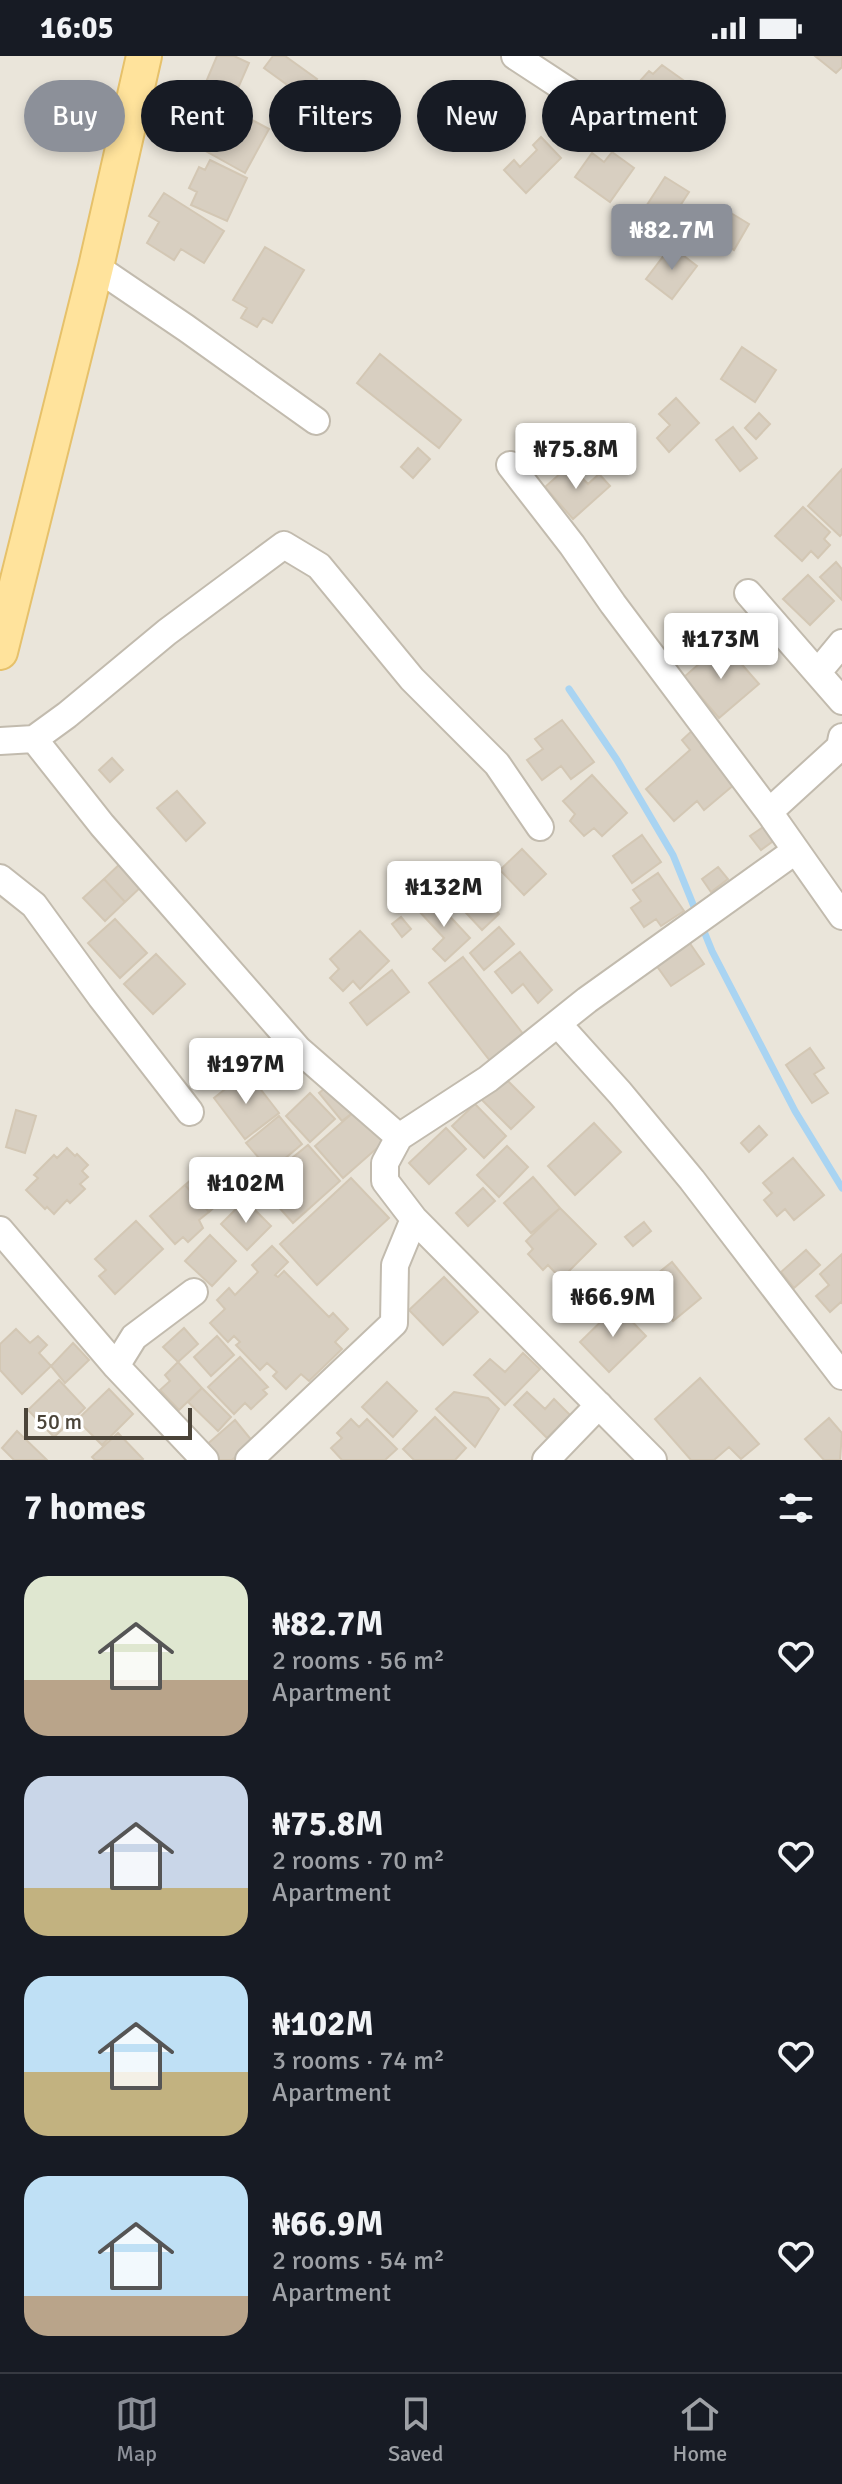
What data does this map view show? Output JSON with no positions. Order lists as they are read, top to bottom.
{
  "scale_bar": "50 m",
  "page": {
    "status": "16:05",
    "chip": [
      "Buy",
      "Rent",
      "Filters",
      "New",
      "Apartment"
    ],
    "price": [
      "₦82.7M",
      "₦75.8M",
      "₦173M",
      "₦132M",
      "₦197M",
      "₦102M",
      "₦66.9M"
    ],
    "scale": "50 m",
    "heading": "7 homes",
    "list": [
      {
        "name": "₦82.7M",
        "note": "2 rooms · 56 m² · Apartment"
      },
      {
        "name": "₦75.8M",
        "note": "2 rooms · 70 m² · Apartment"
      },
      {
        "name": "₦102M",
        "note": "3 rooms · 74 m² · Apartment"
      },
      {
        "name": "₦66.9M",
        "note": "2 rooms · 54 m² · Apartment"
      }
    ],
    "tabs": ["Map", "Saved", "Home"]
  }
}
